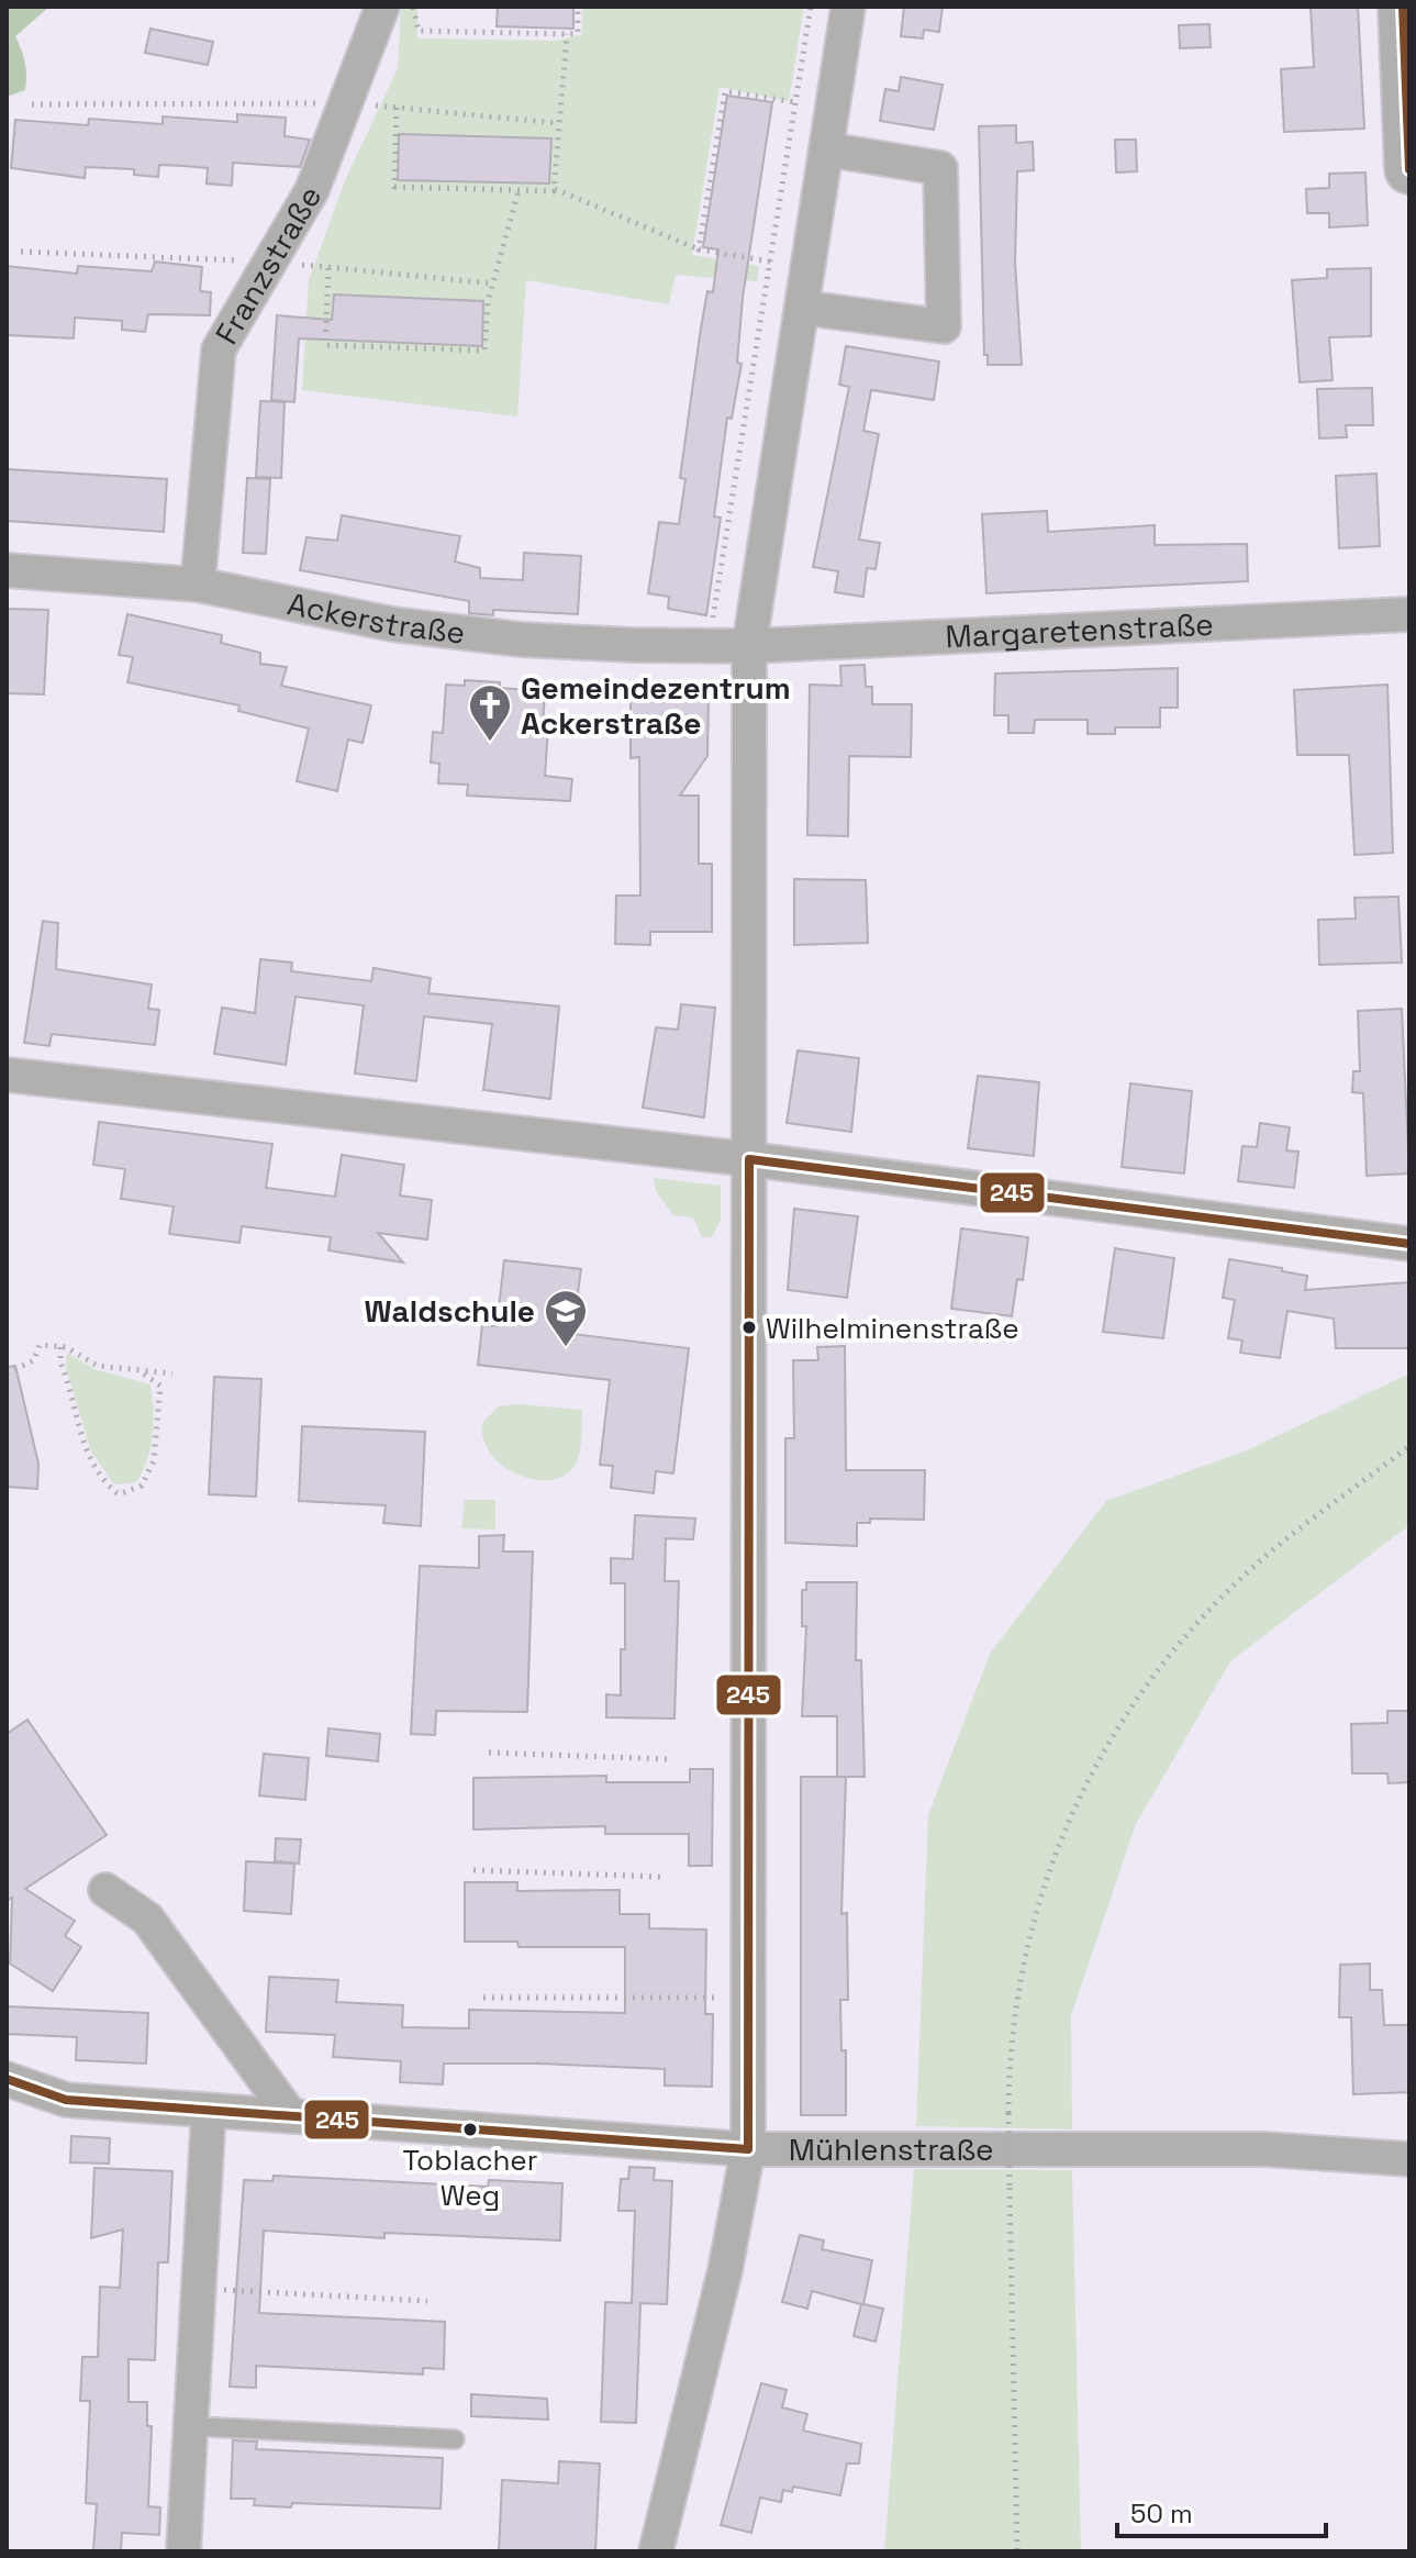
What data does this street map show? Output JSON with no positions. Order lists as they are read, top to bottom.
{
  "streets": {
    "street": [
      "Franzstraße",
      "Ackerstraße",
      "Margaretenstraße",
      "Mühlenstraße"
    ]
  },
  "crossings": [
    ["Franzstraße", "Ackerstraße"],
    ["Ackerstraße", "Margaretenstraße"]
  ],
  "places": {
    "church": ["Gemeindezentrum Ackerstraße"],
    "other": ["Wilhelminenstraße", "Toblacher Weg"],
    "school or university": ["Waldschule"]
  },
  "lines": ["transit line 245"],
  "scale_bar": "50 m"
}
